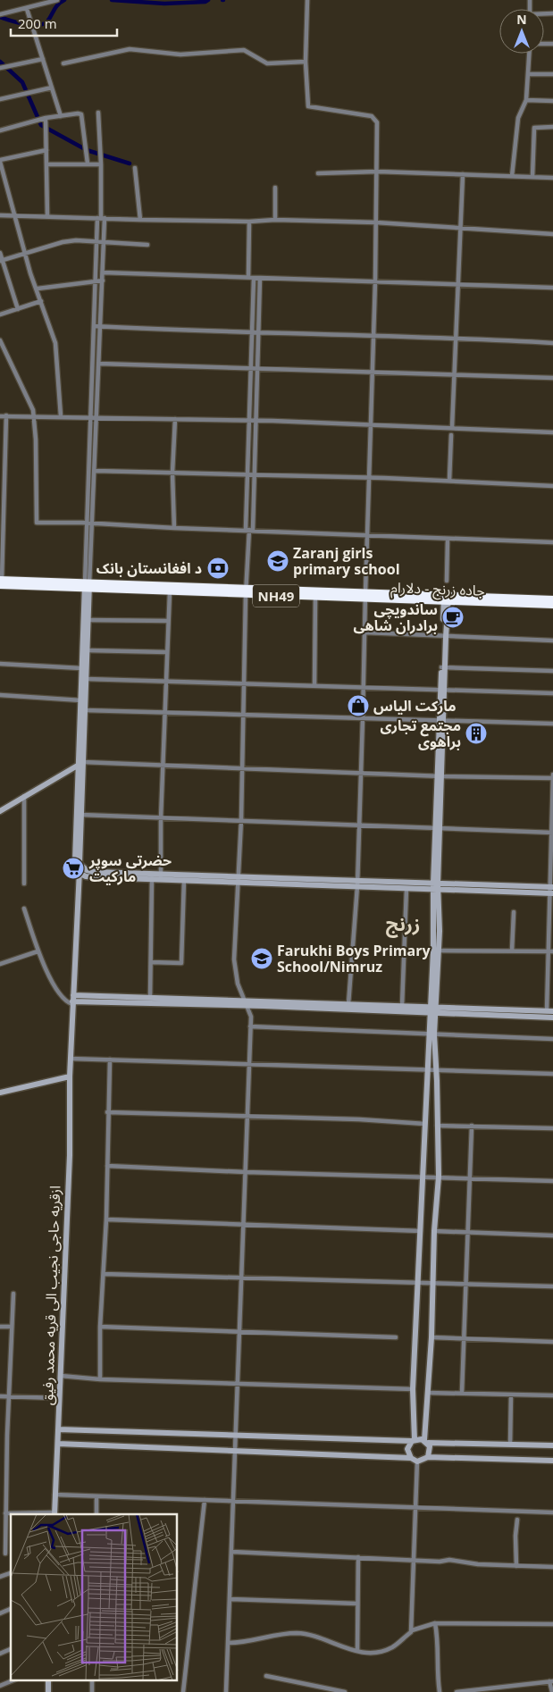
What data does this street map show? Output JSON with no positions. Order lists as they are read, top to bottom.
{
  "streets": {
    "highway": ["جاده زرنج - دلارام", "NH49"],
    "main road": ["ازقریه حاجی نجیب الی قریه محمد رفیق"]
  },
  "districts": ["زرنج"],
  "places": {
    "school or university": ["Zaranj girls primary school", "Farukhi Boys Primary School/Nimruz"],
    "bank": ["د افغانستان بانک"],
    "cafe": ["ساندویچی برادران شاهی"],
    "shop": ["مارکت الیاس"],
    "building": ["مجتمع تجاری براهوی"],
    "supermarket": ["حضرتی سوپر مارکیت"]
  },
  "scale_bar": "200 m",
  "north": "top"
}
